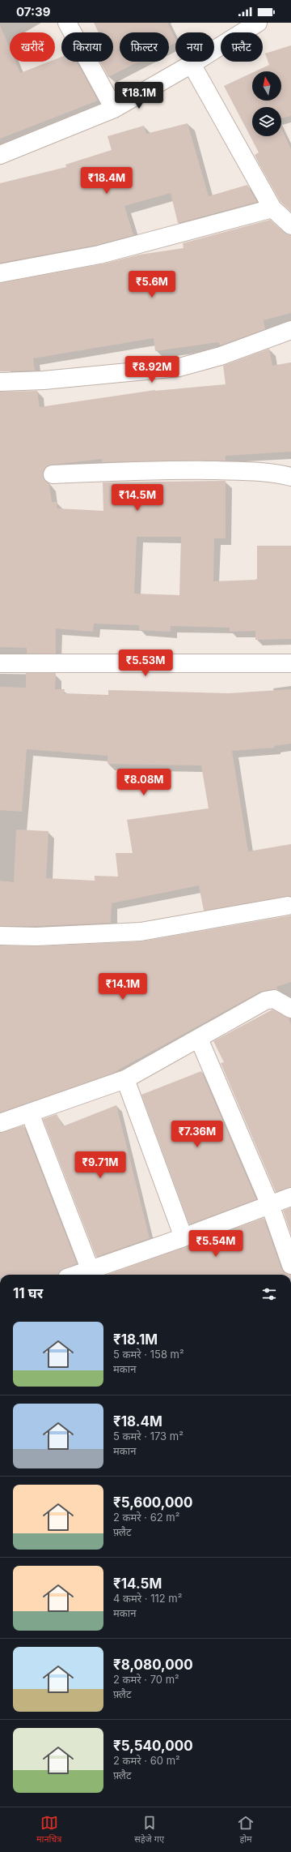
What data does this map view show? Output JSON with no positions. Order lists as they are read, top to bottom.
{
  "north": "top",
  "page": {
    "status": "07:39",
    "chip": [
      "खरीदें",
      "किराया",
      "फ़िल्टर",
      "नया",
      "फ़्लैट"
    ],
    "price": [
      "₹18.1M",
      "₹18.4M",
      "₹5.6M",
      "₹8.92M",
      "₹14.5M",
      "₹5.53M",
      "₹8.08M",
      "₹14.1M",
      "₹7.36M",
      "₹9.71M",
      "₹5.54M"
    ],
    "heading": "11 घर",
    "list": [
      {
        "name": "₹18.1M",
        "note": "5 कमरे · 158 m² · मकान"
      },
      {
        "name": "₹18.4M",
        "note": "5 कमरे · 173 m² · मकान"
      },
      {
        "name": "₹5,600,000",
        "note": "2 कमरे · 62 m² · फ़्लैट"
      },
      {
        "name": "₹14.5M",
        "note": "4 कमरे · 112 m² · मकान"
      },
      {
        "name": "₹8,080,000",
        "note": "2 कमरे · 70 m² · फ़्लैट"
      },
      {
        "name": "₹5,540,000",
        "note": "2 कमरे · 60 m² · फ़्लैट"
      }
    ],
    "tabs": ["मानचित्र", "सहेजे गए", "होम"]
  }
}
